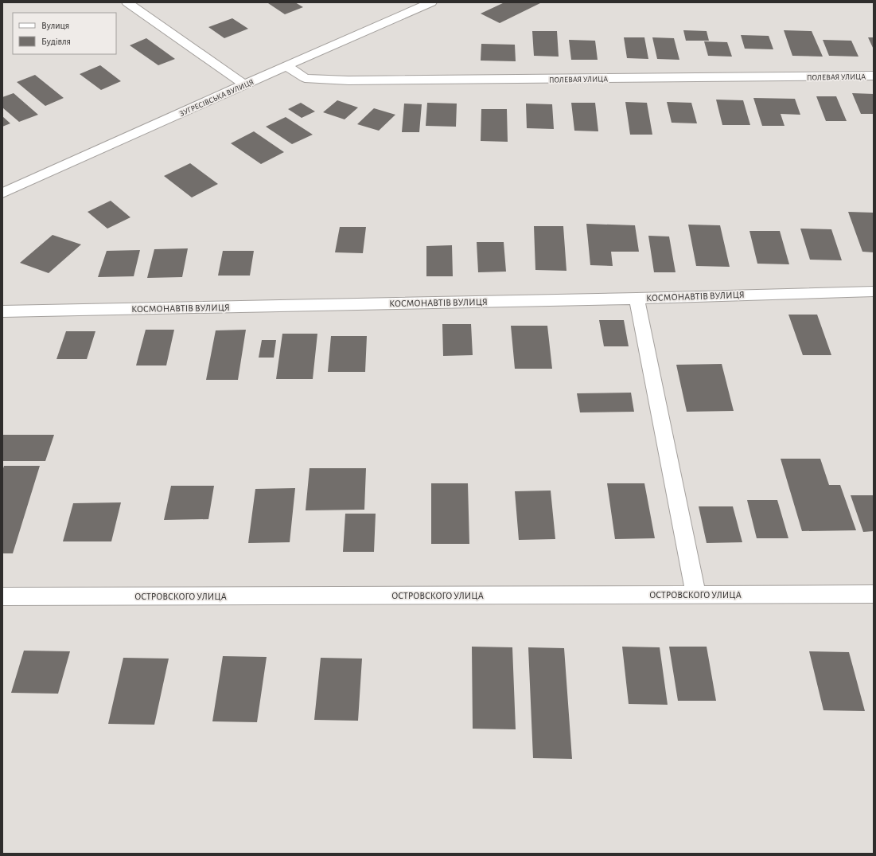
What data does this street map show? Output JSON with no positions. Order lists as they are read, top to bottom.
{
  "streets": {
    "street": [
      "ПОЛЕВАЯ УЛИЦА",
      "ЗУГРЕСІВСЬКА ВУЛИЦЯ",
      "КОСМОНАВТІВ ВУЛИЦЯ",
      "ОСТРОВСКОГО УЛИЦА"
    ]
  },
  "crossings": [
    ["ПОЛЕВАЯ УЛИЦА", "ЗУГРЕСІВСЬКА ВУЛИЦЯ"]
  ],
  "legend": ["Вулиця", "Будівля"]
}
